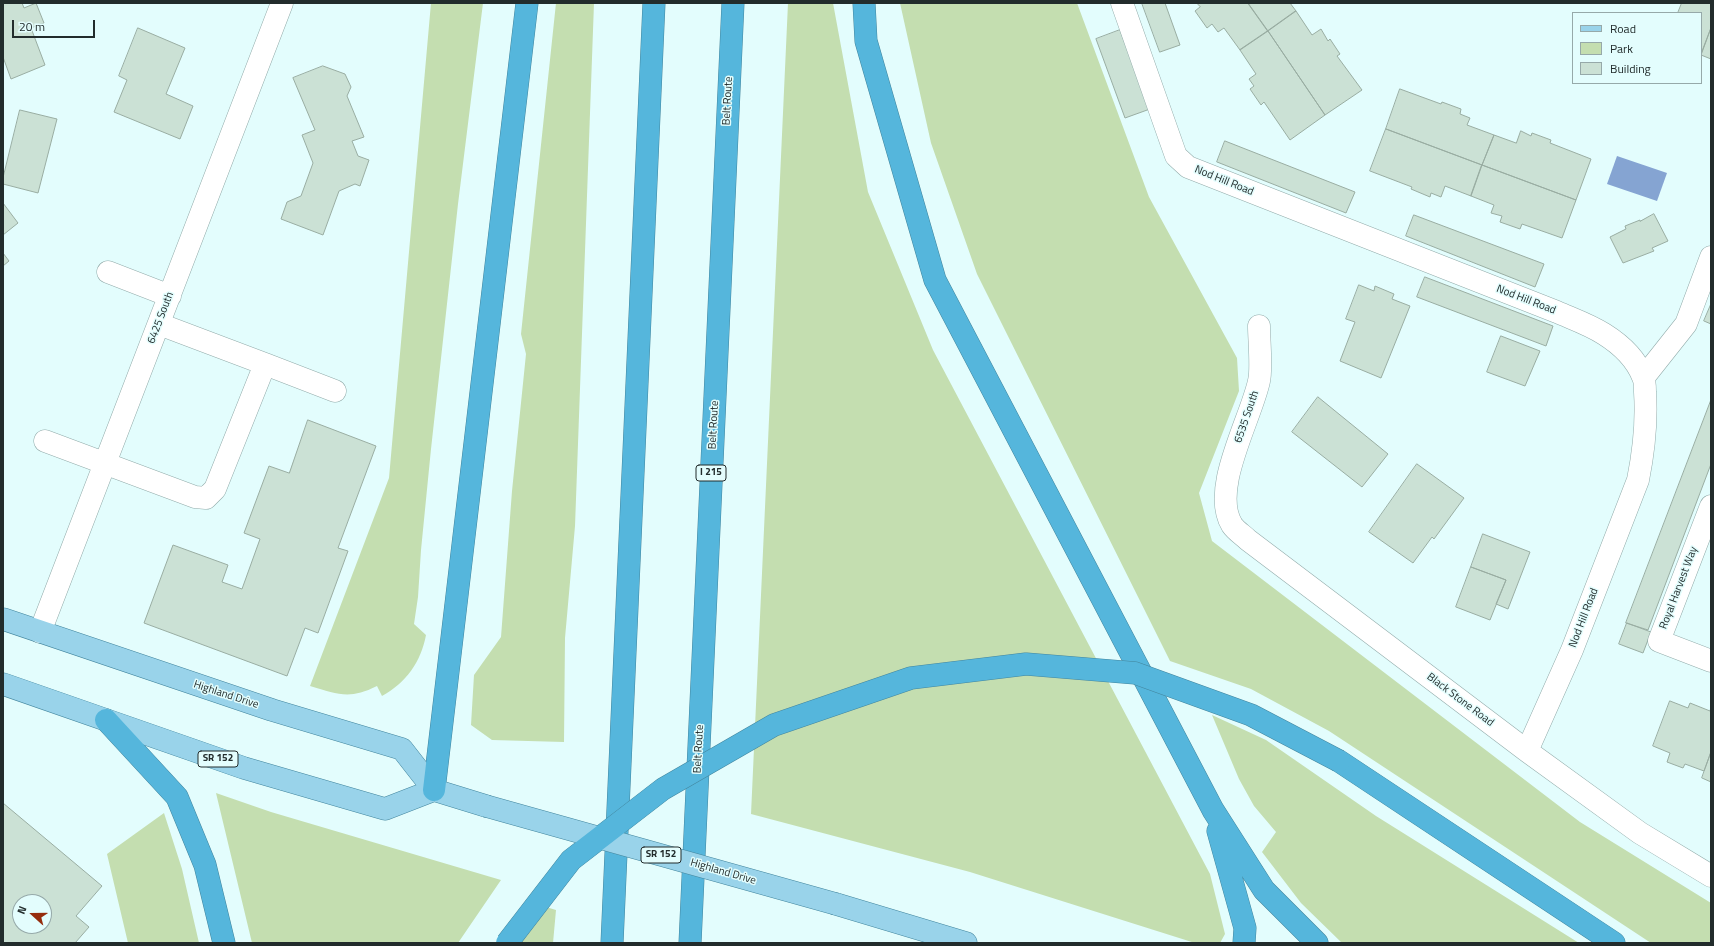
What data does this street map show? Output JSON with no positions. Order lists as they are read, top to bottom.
{
  "streets": {
    "highway": ["Belt Route", "I 215"],
    "main road": ["Highland Drive", "SR 152"],
    "street": [
      "Nod Hill Road",
      "6425 South",
      "6535 South",
      "Royal Harvest Way",
      "Black Stone Road"
    ]
  },
  "crossings": [
    ["Nod Hill Road", "Black Stone Road"],
    ["6425 South", "Highland Drive"],
    ["6535 South", "Black Stone Road"],
    ["Highland Drive", "SR 152"]
  ],
  "legend": ["Road", "Park", "Building"],
  "scale_bar": "20 m",
  "north": "left"
}
